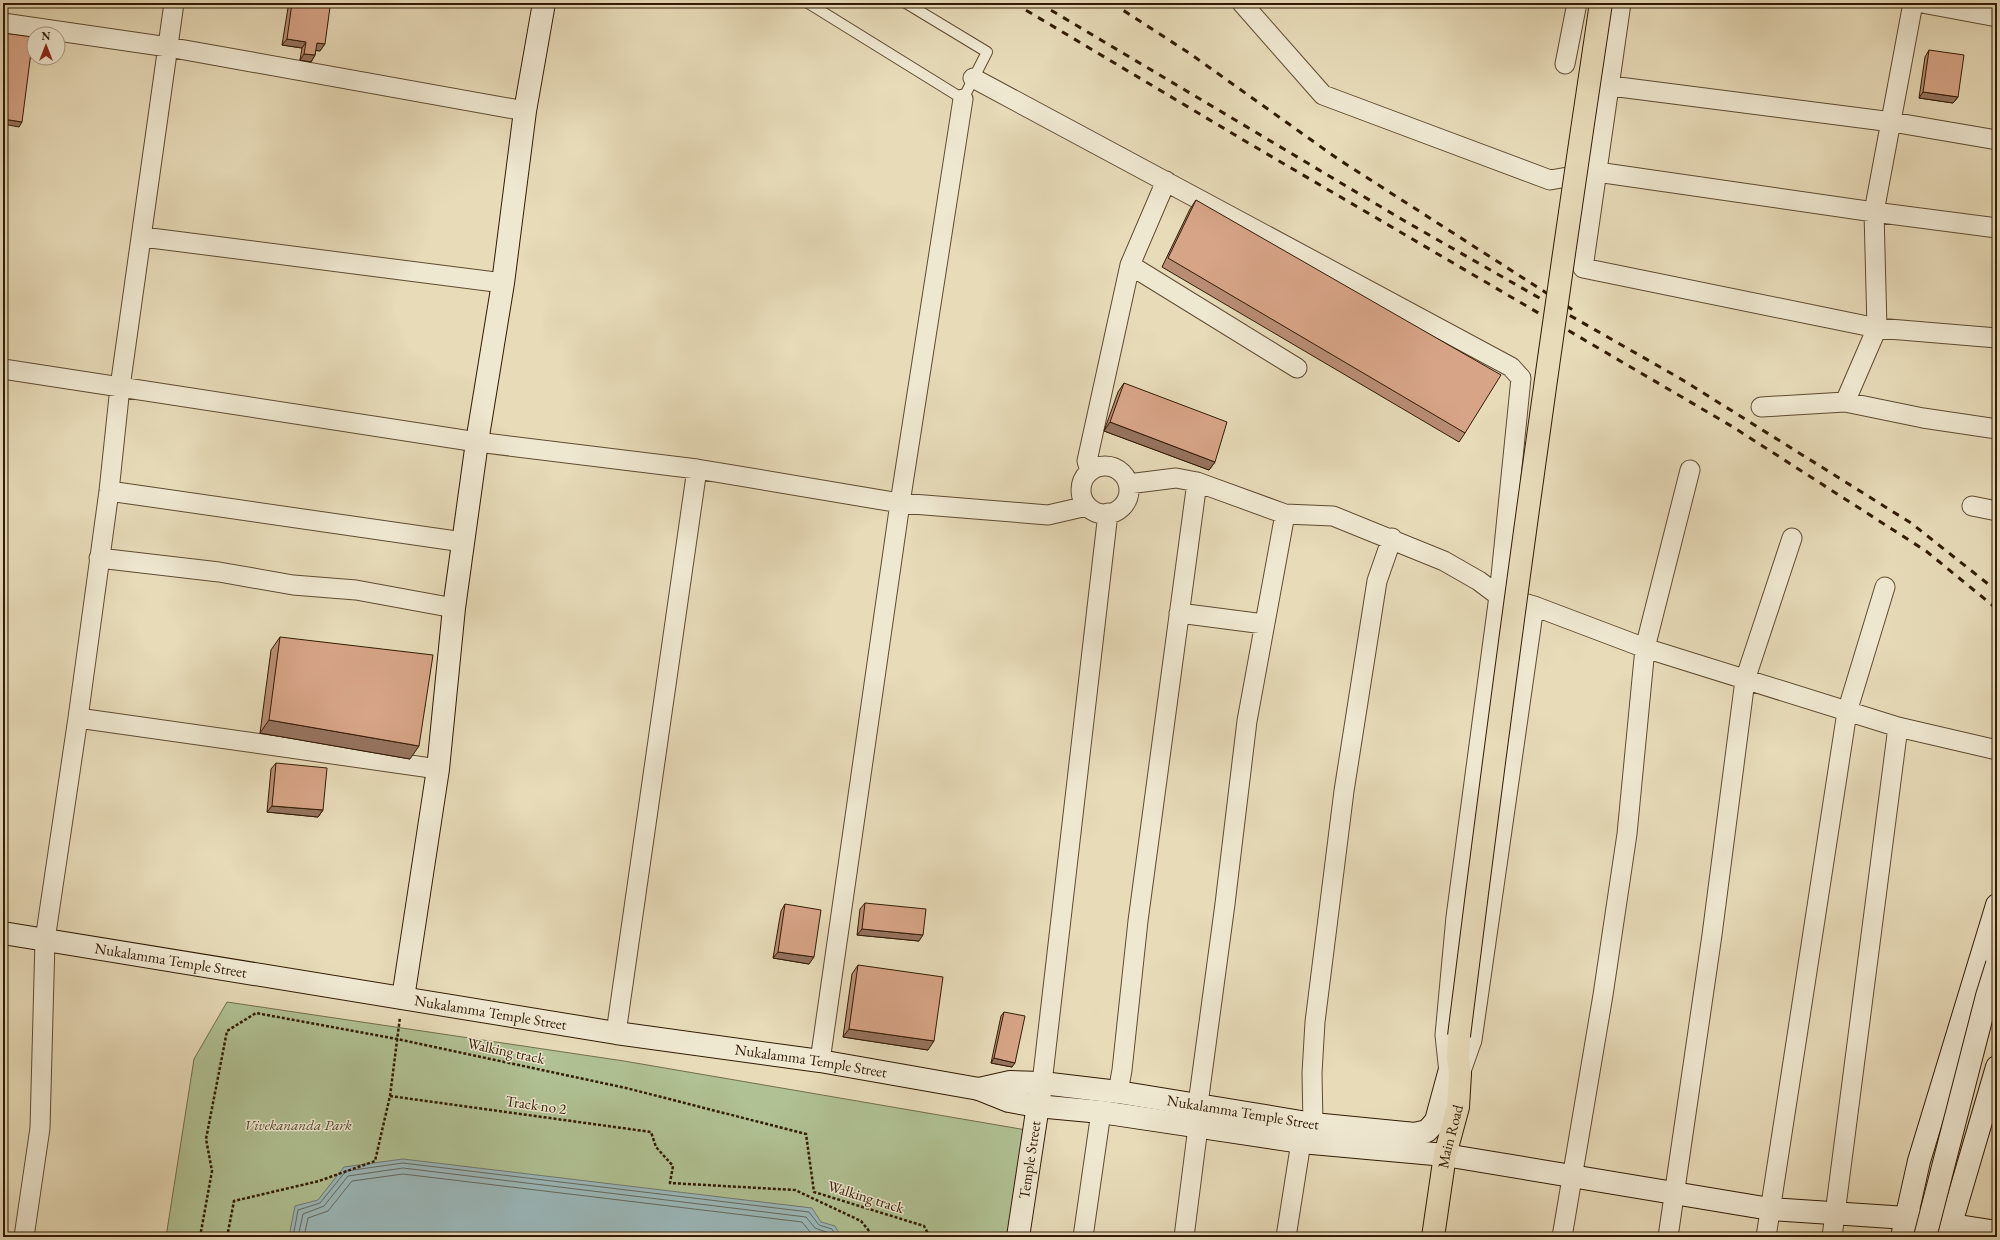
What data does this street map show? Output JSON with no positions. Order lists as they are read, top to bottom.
{
  "streets": {
    "highway": ["Main Road"],
    "street": ["Nukalamma Temple Street", "Temple Street"],
    "path": ["Walking track", "Track no 2"]
  },
  "crossings": [
    ["Nukalamma Temple Street", "Main Road"],
    ["Nukalamma Temple Street", "Temple Street"]
  ],
  "parks": ["Vivekananda Park"],
  "north": "top"
}
